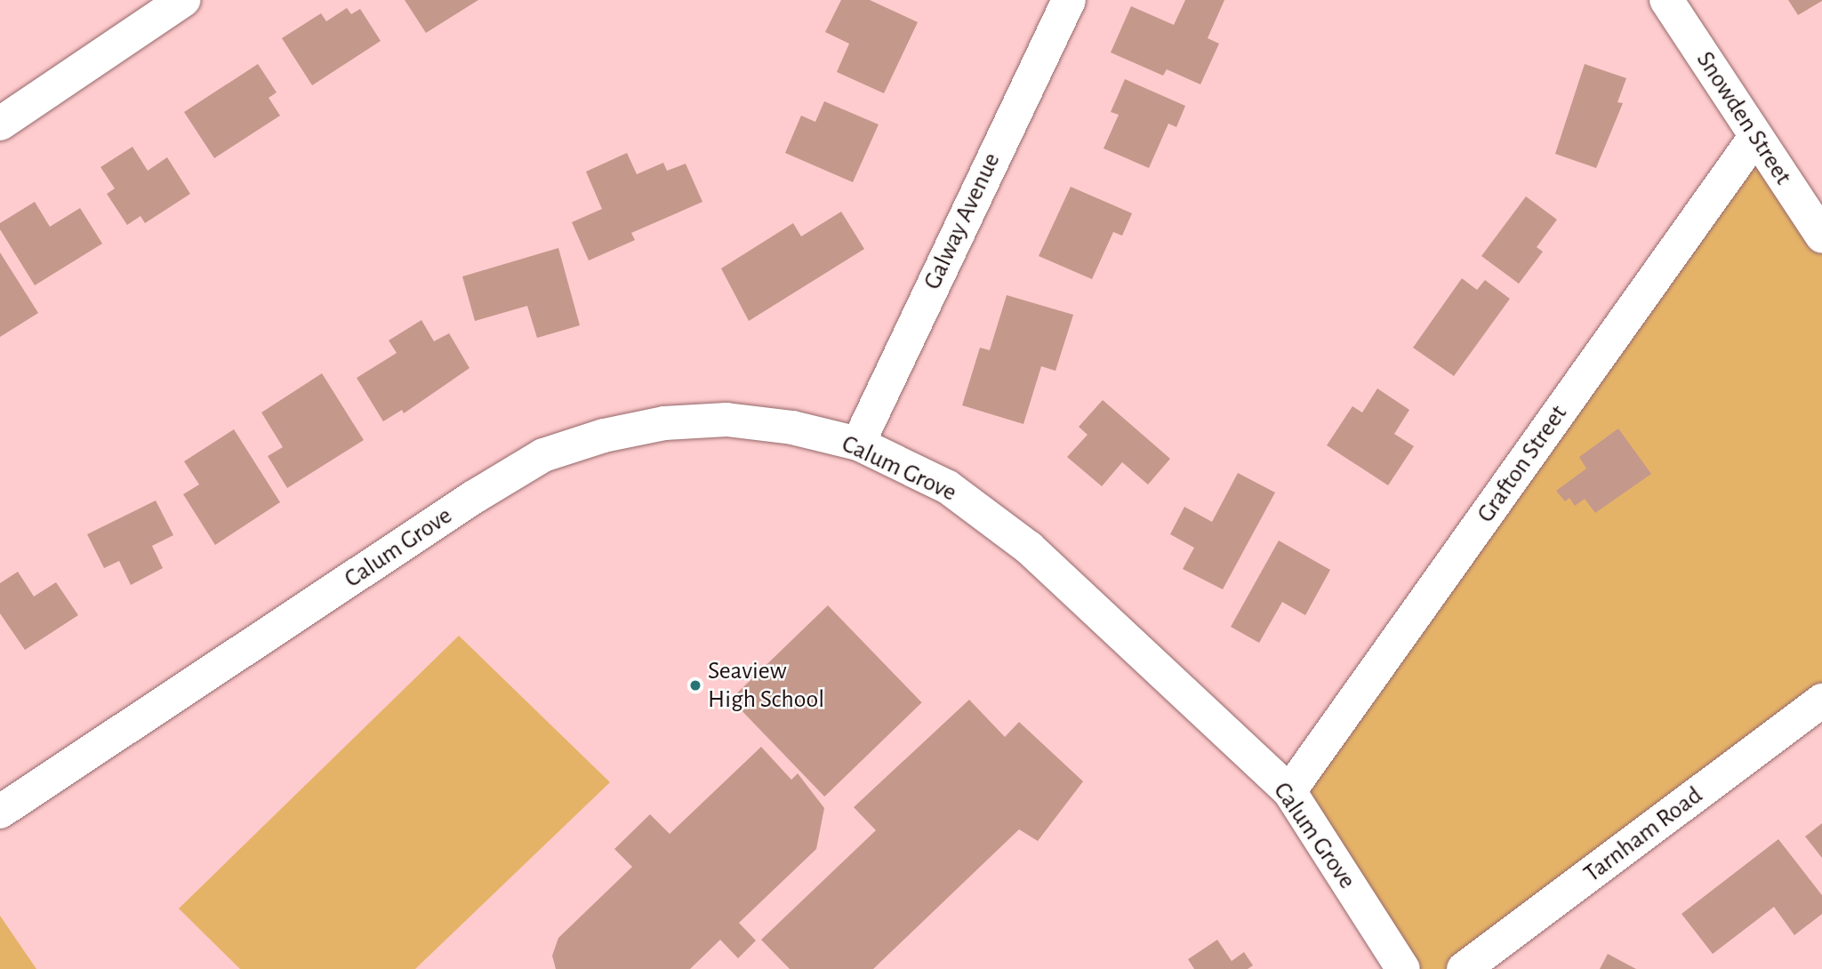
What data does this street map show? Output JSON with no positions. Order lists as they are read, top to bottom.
{
  "streets": {
    "street": [
      "Snowden Street",
      "Galway Avenue",
      "Grafton Street",
      "Calum Grove",
      "Tarnham Road"
    ]
  },
  "crossings": [
    ["Snowden Street", "Grafton Street"],
    ["Galway Avenue", "Calum Grove"],
    ["Grafton Street", "Calum Grove"]
  ],
  "places": ["Seaview High School"]
}
